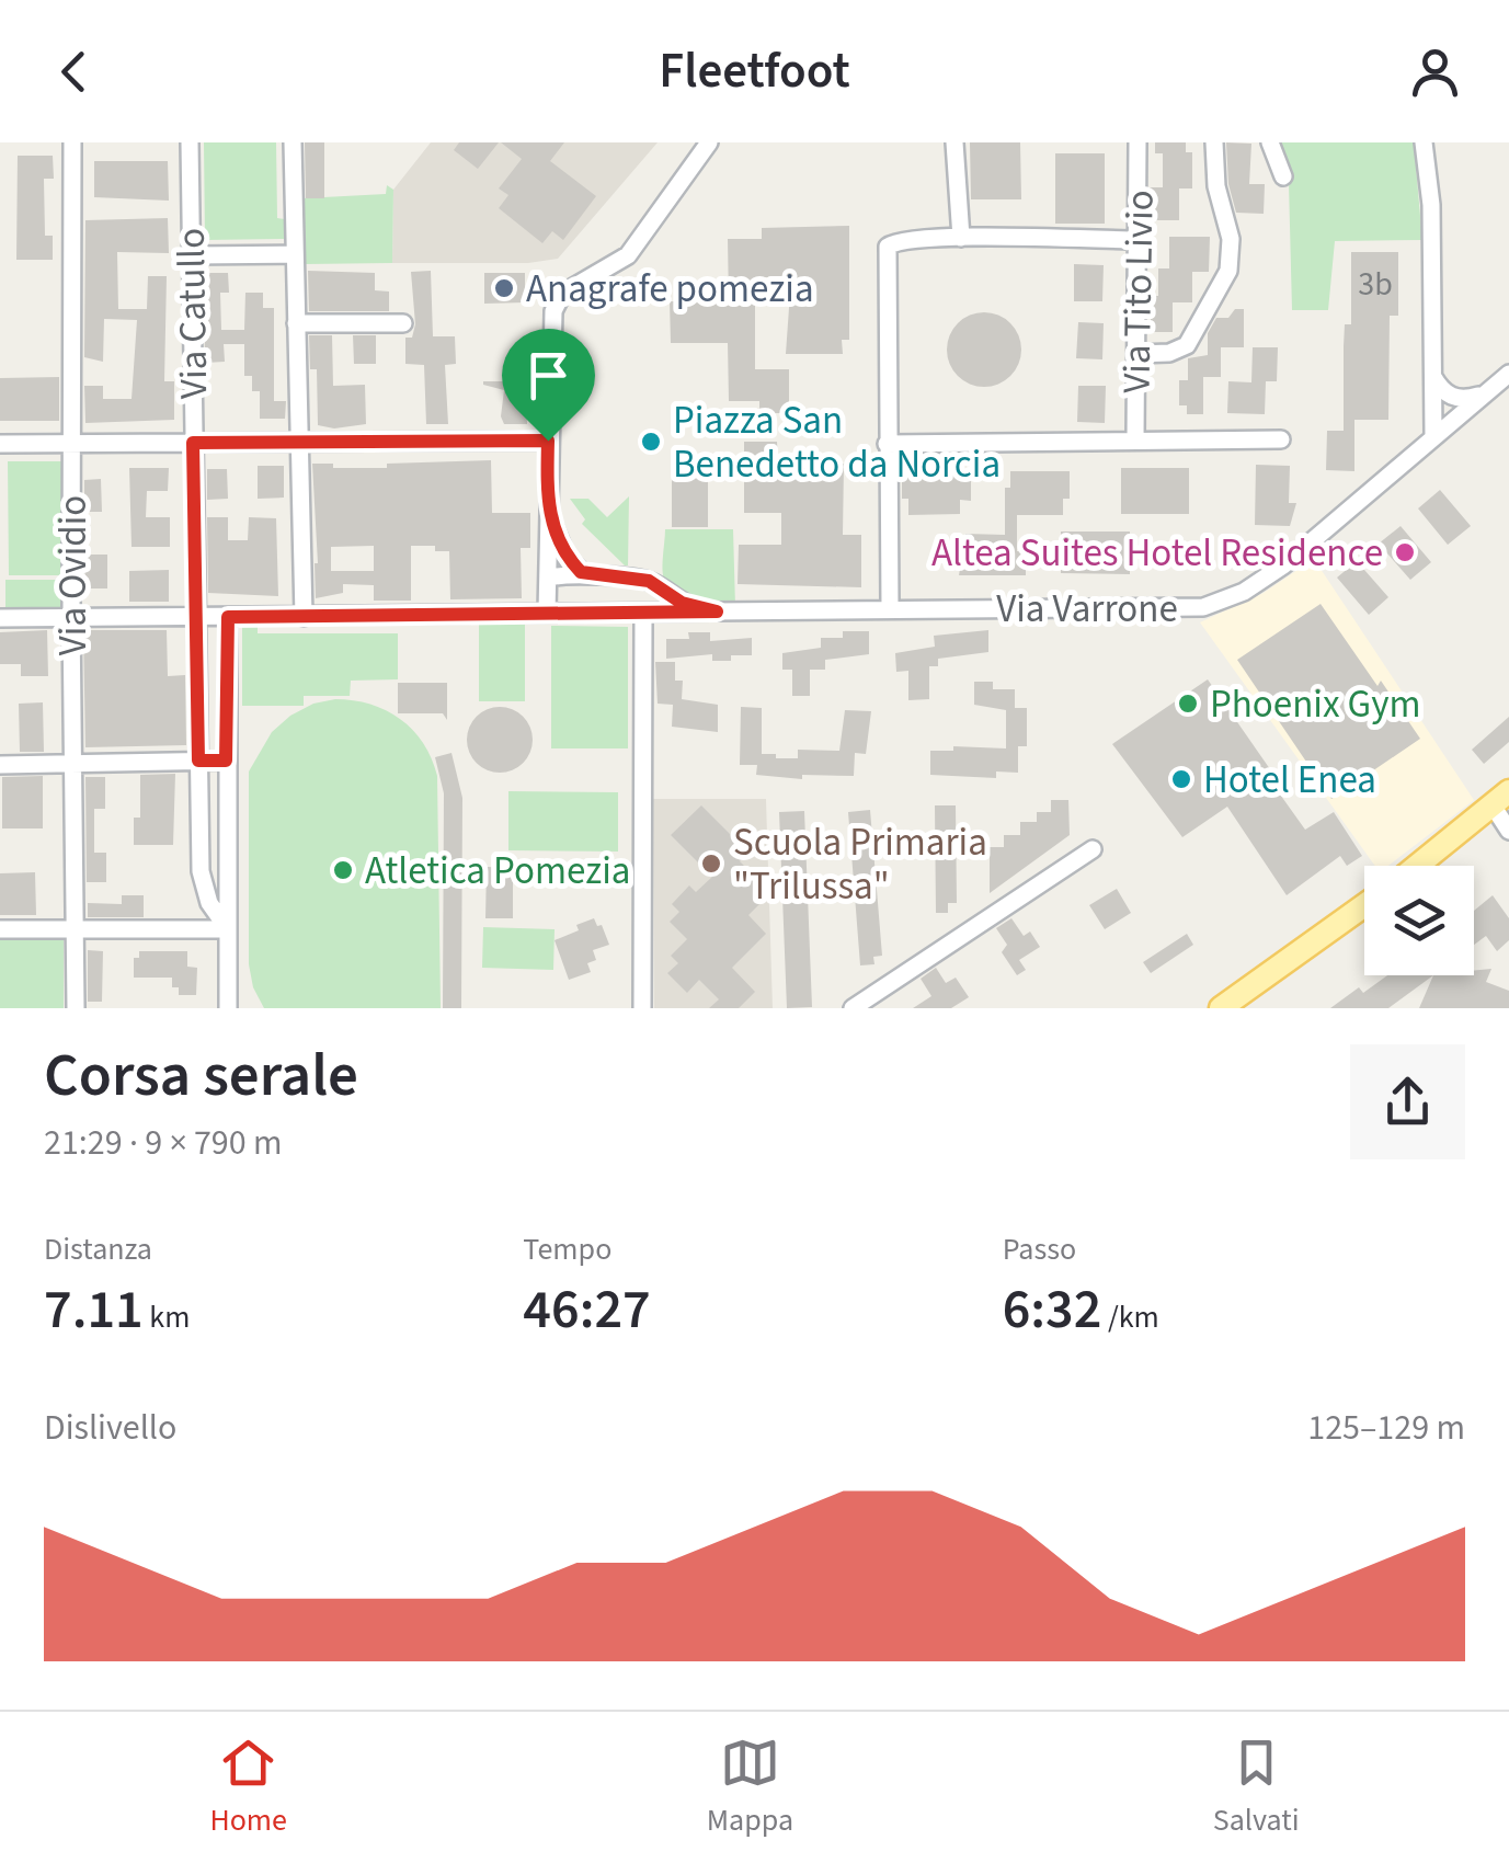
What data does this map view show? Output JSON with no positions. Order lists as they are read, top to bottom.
{
  "streets": {
    "street": [
      "Via Tito Livio",
      "Via Catullo",
      "Via Ovidio",
      "Via Varrone"
    ]
  },
  "crossings": [
    ["Via Catullo", "Via Varrone"],
    ["Via Ovidio", "Via Varrone"]
  ],
  "places": [
    "Anagrafe pomezia",
    "Piazza San Benedetto da Norcia",
    "Altea Suites Hotel Residence",
    "Phoenix Gym",
    "Hotel Enea",
    "Scuola Primaria \"Trilussa\"",
    "Atletica Pomezia"
  ],
  "house_numbers": ["3b"],
  "page": {
    "header": "Fleetfoot",
    "heading": ["Corsa serale", "21:29 · 9 × 790 m"],
    "stats": [
      ["Distanza", "7.11 km"],
      ["Tempo", "46:27"],
      ["Passo", "6:32 /km"]
    ],
    "chart": ["Dislivello", "125–129 m"],
    "tabs": ["Home", "Mappa", "Salvati"]
  }
}
